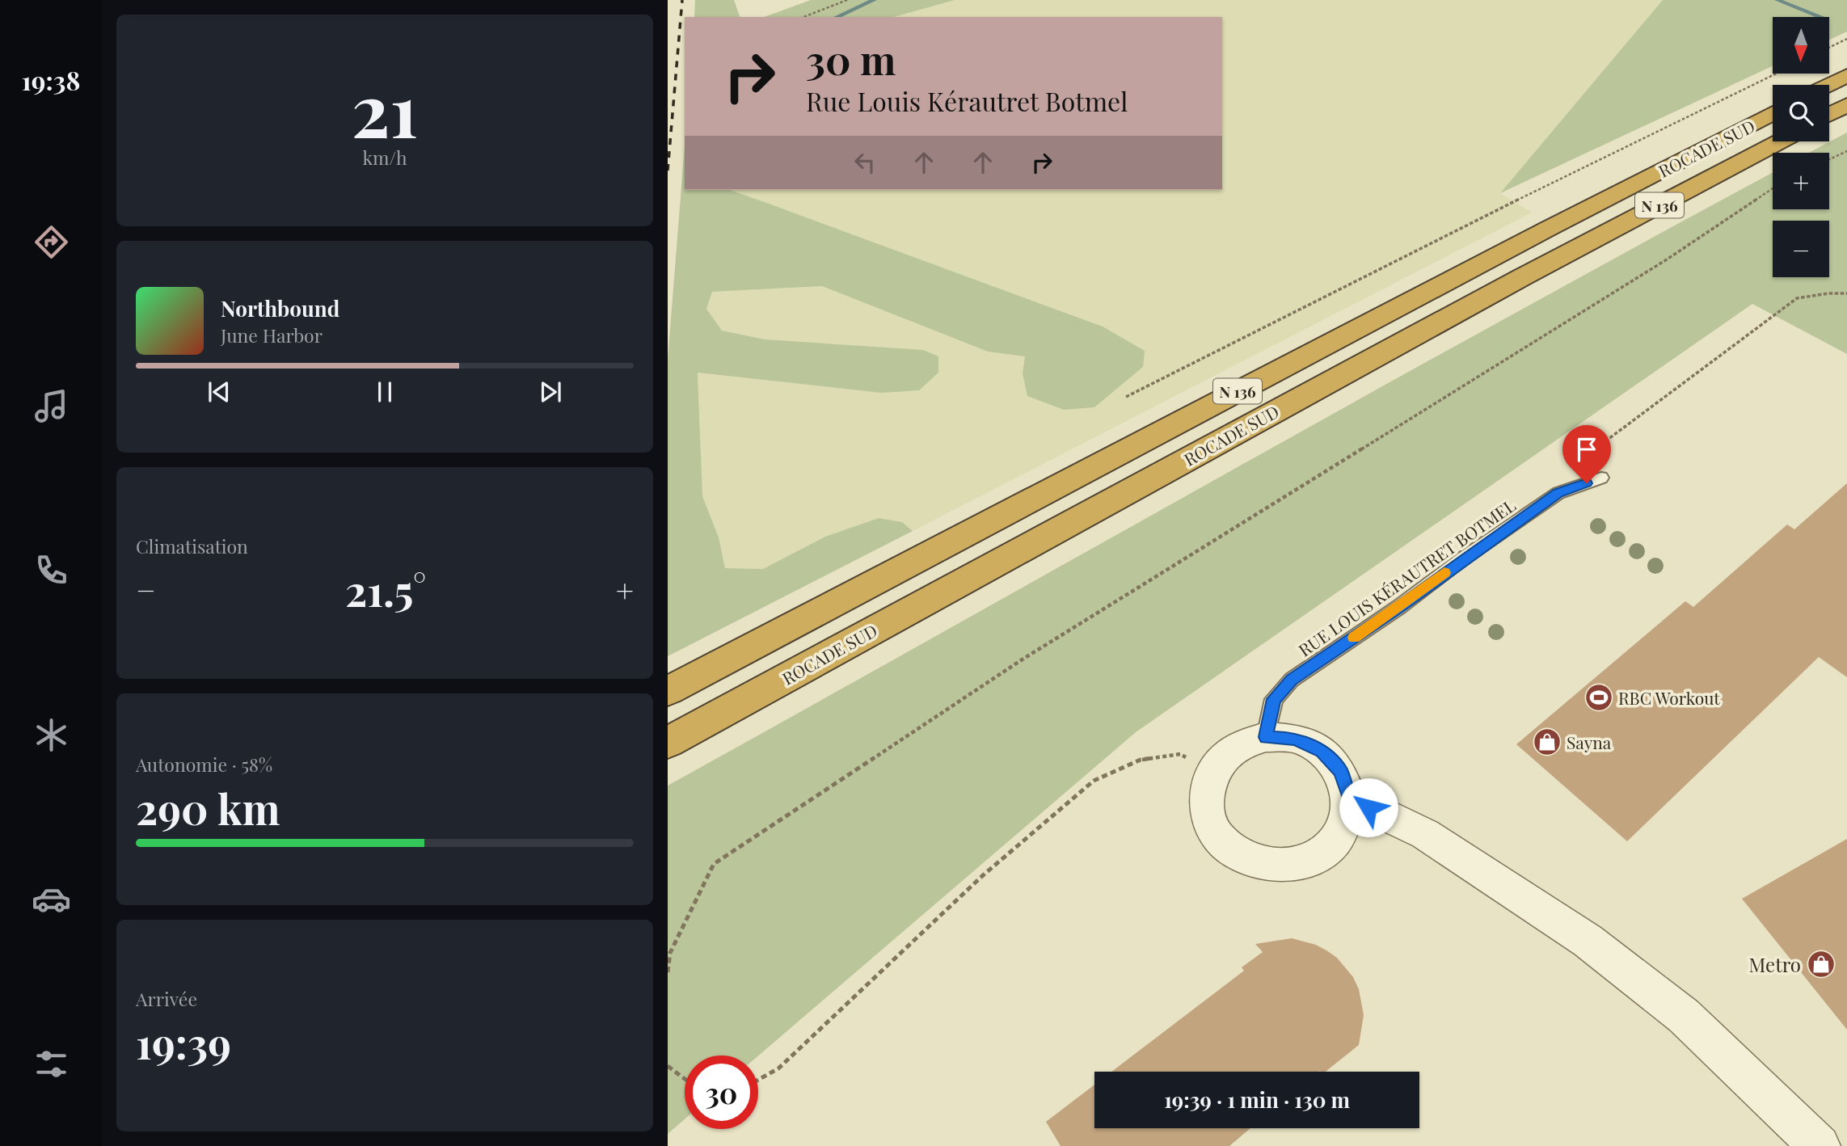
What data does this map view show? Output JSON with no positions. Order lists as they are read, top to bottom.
{
  "streets": {
    "highway": ["ROCADE SUD", "N 136"],
    "lane": ["RUE LOUIS KÉRAUTRET BOTMEL"]
  },
  "places": {
    "sports": ["RBC Workout"],
    "shop": ["Sayna", "Metro"]
  },
  "north": "bottom",
  "page": {
    "tabs": "19:38",
    "tile": [
      ["21", "km/h"],
      "Climatisation",
      ["Autonomie · 58%", "290 km"],
      ["Arrivée", "19:39"]
    ],
    "map_buttons": ["+", "−"],
    "turn": ["30 m", "Rue Louis Kérautret Botmel"],
    "song": ["Northbound", "June Harbor"],
    "heat": ["−", "21.5°", "+"],
    "limit": "30",
    "trip": "19:39 · 1 min · 130 m"
  }
}
